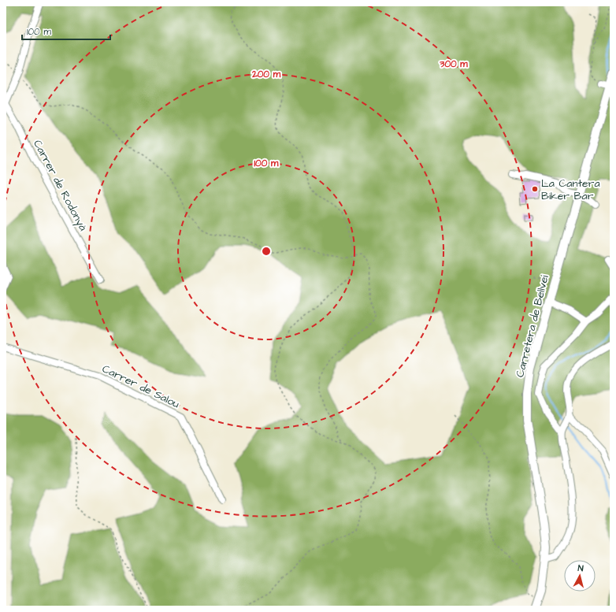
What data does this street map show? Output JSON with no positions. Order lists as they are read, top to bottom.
{
  "streets": {
    "main road": ["Carretera de Bellvei"],
    "street": ["Carrer de Rodonyà", "Carrer de Salou"]
  },
  "places": ["La Cantera Biker Bar"],
  "scale_bar": "100 m",
  "north": "top",
  "rings": ["300 m", "200 m", "100 m"]
}
